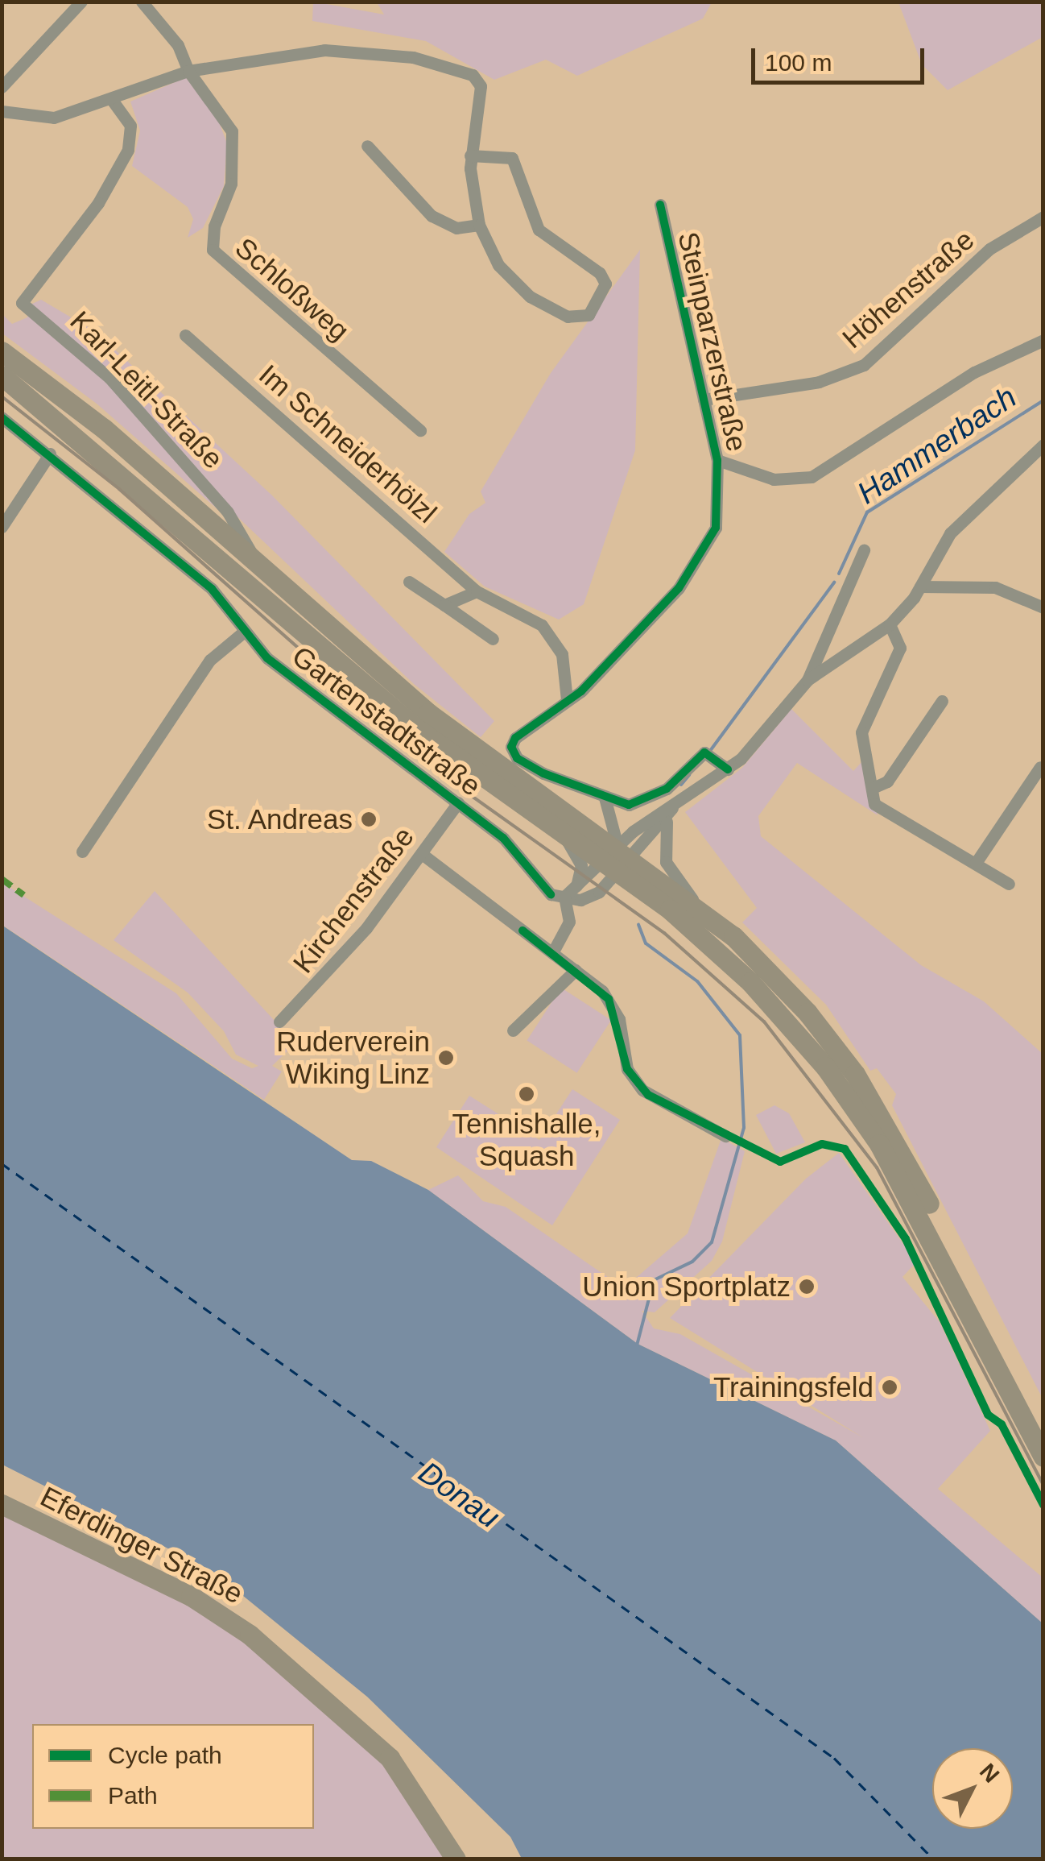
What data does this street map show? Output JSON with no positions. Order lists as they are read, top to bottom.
{
  "streets": {
    "main road": ["Eferdinger Straße"],
    "street": [
      "Schloßweg",
      "Höhenstraße",
      "Steinparzerstraße",
      "Karl-Leitl-Straße",
      "Im Schneiderhölzl",
      "Gartenstadtstraße",
      "Kirchenstraße"
    ]
  },
  "crossings": [
    ["Höhenstraße", "Steinparzerstraße"],
    ["Steinparzerstraße", "Im Schneiderhölzl"],
    ["Gartenstadtstraße", "Kirchenstraße"]
  ],
  "water": ["Hammerbach", "Donau"],
  "places": [
    "St. Andreas",
    "Ruderverein Wiking Linz",
    "Tennishalle, Squash",
    "Union Sportplatz",
    "Trainingsfeld"
  ],
  "legend": ["Cycle path", "Path"],
  "scale_bar": "100 m",
  "north": "top right"
}
